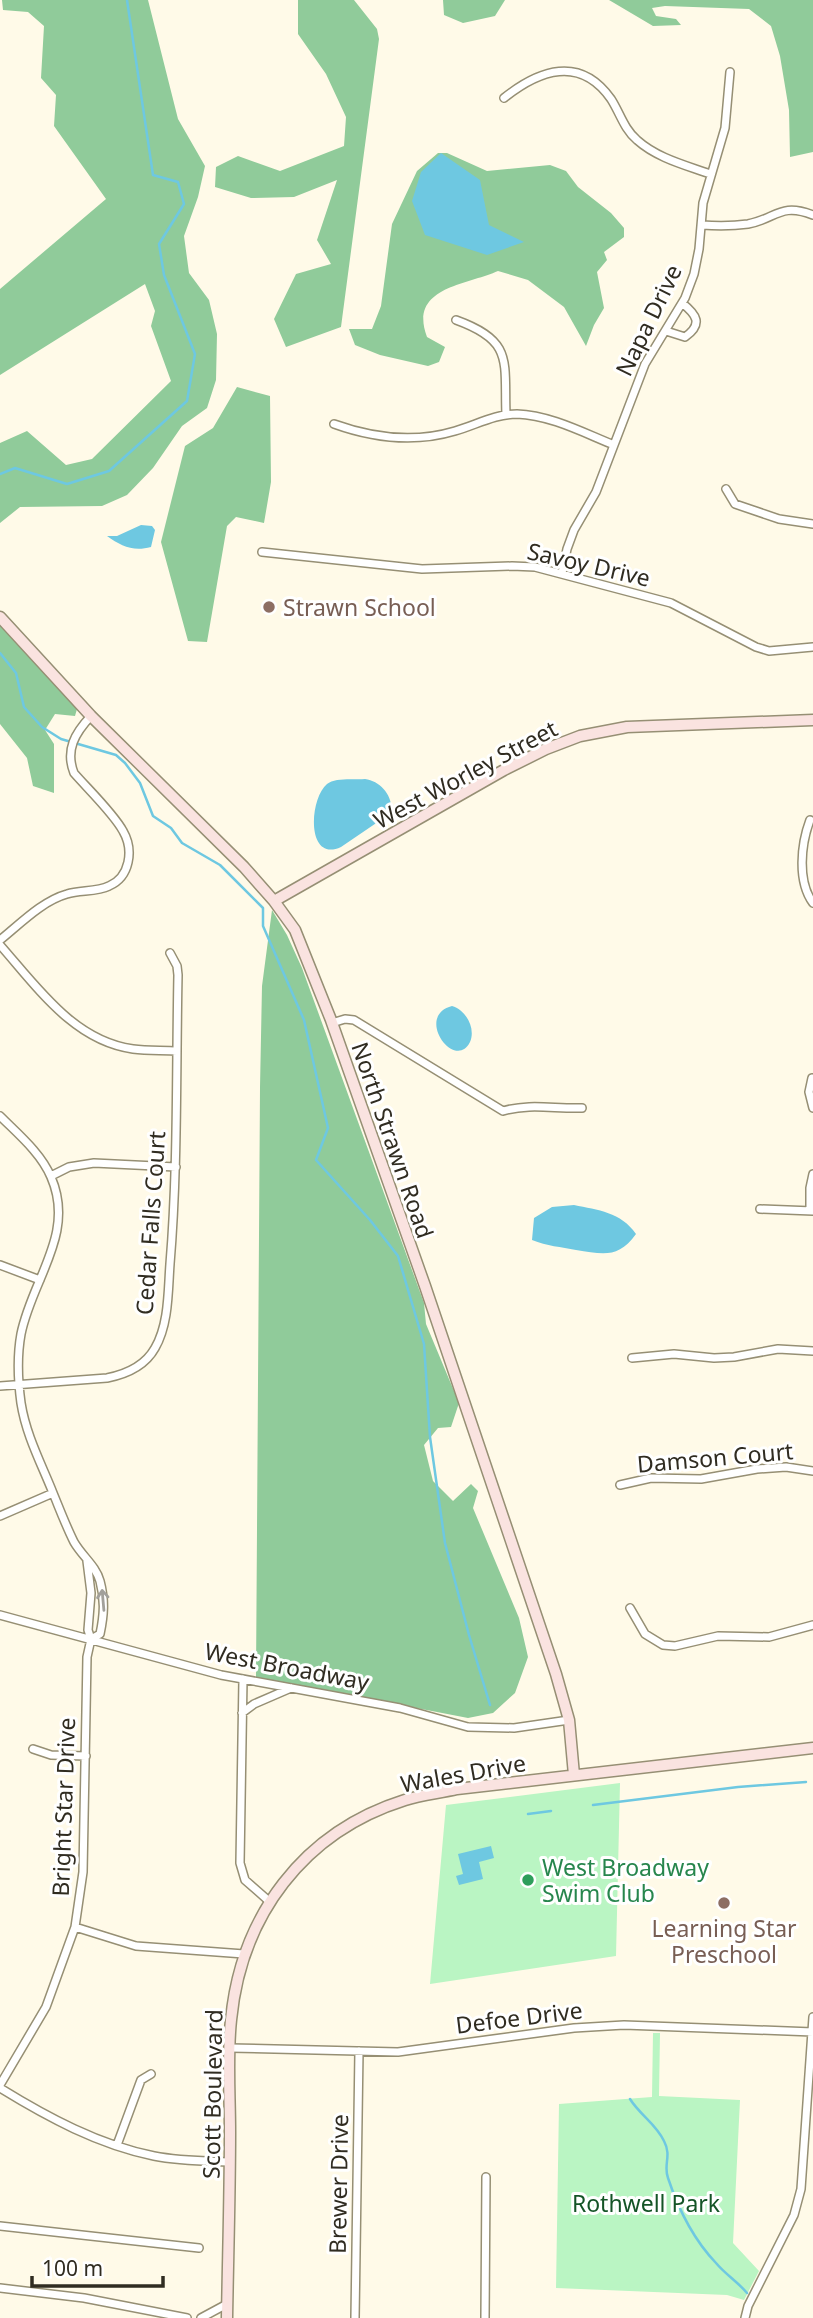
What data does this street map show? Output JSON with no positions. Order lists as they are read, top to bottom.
{
  "streets": {
    "street": [
      "Napa Drive",
      "Savoy Drive",
      "West Worley Street",
      "North Strawn Road",
      "Cedar Falls Court",
      "Damson Court",
      "West Broadway",
      "Wales Drive",
      "Bright Star Drive",
      "Defoe Drive",
      "Scott Boulevard",
      "Brewer Drive"
    ]
  },
  "crossings": [
    ["Napa Drive", "Savoy Drive"],
    ["West Worley Street", "North Strawn Road"],
    ["North Strawn Road", "West Broadway"],
    ["North Strawn Road", "Wales Drive"],
    ["West Broadway", "Bright Star Drive"],
    ["Wales Drive", "Scott Boulevard"],
    ["Defoe Drive", "Scott Boulevard"],
    ["Defoe Drive", "Brewer Drive"]
  ],
  "parks": ["Rothwell Park"],
  "places": ["Strawn School", "West Broadway Swim Club", "Learning Star Preschool"],
  "scale_bar": "100 m"
}
